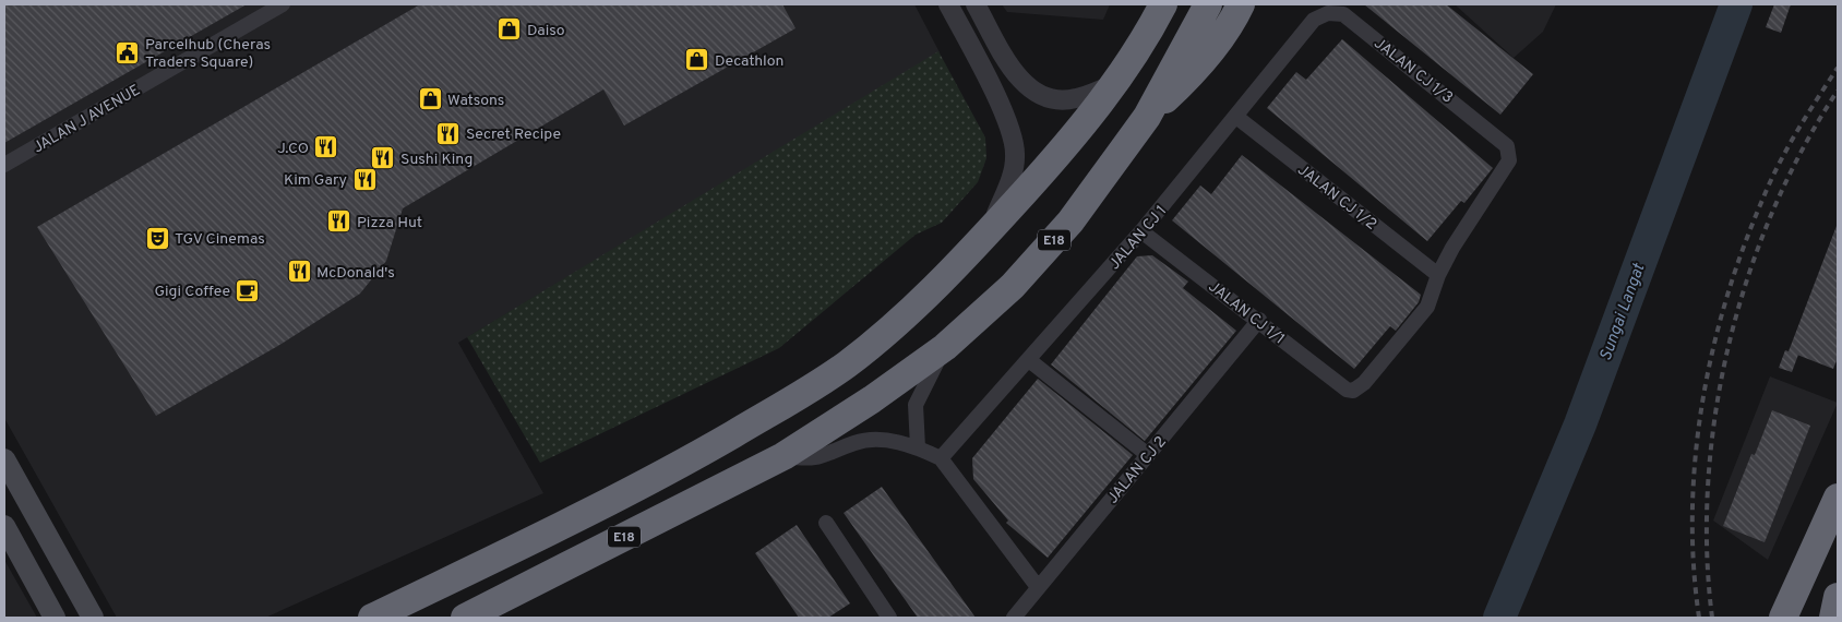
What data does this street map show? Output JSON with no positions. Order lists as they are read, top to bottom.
{
  "streets": {
    "highway": ["E18"],
    "street": [
      "JALAN CJ 1/3",
      "JALAN J AVENUE",
      "JALAN CJ 1/2",
      "JALAN CJ 1",
      "JALAN CJ 1/1",
      "JALAN CJ 2"
    ]
  },
  "crossings": [
    ["JALAN CJ 1/3", "JALAN CJ 1/2"],
    ["JALAN CJ 1/3", "JALAN CJ 1"],
    ["JALAN CJ 1/3", "JALAN CJ 1/1"],
    ["JALAN CJ 1/2", "JALAN CJ 1"],
    ["JALAN CJ 1/2", "JALAN CJ 1/1"],
    ["JALAN CJ 1", "JALAN CJ 1/1"],
    ["JALAN CJ 1/1", "JALAN CJ 2"]
  ],
  "water": ["Sungai Langat"],
  "places": {
    "shop": ["Daiso", "Decathlon", "Watsons"],
    "public building": ["Parcelhub (Cheras Traders Square)"],
    "restaurant": [
      "Secret Recipe",
      "J.CO",
      "Sushi King",
      "Kim Gary",
      "Pizza Hut",
      "McDonald's"
    ],
    "theatre": ["TGV Cinemas"],
    "cafe": ["Gigi Coffee"]
  }
}
